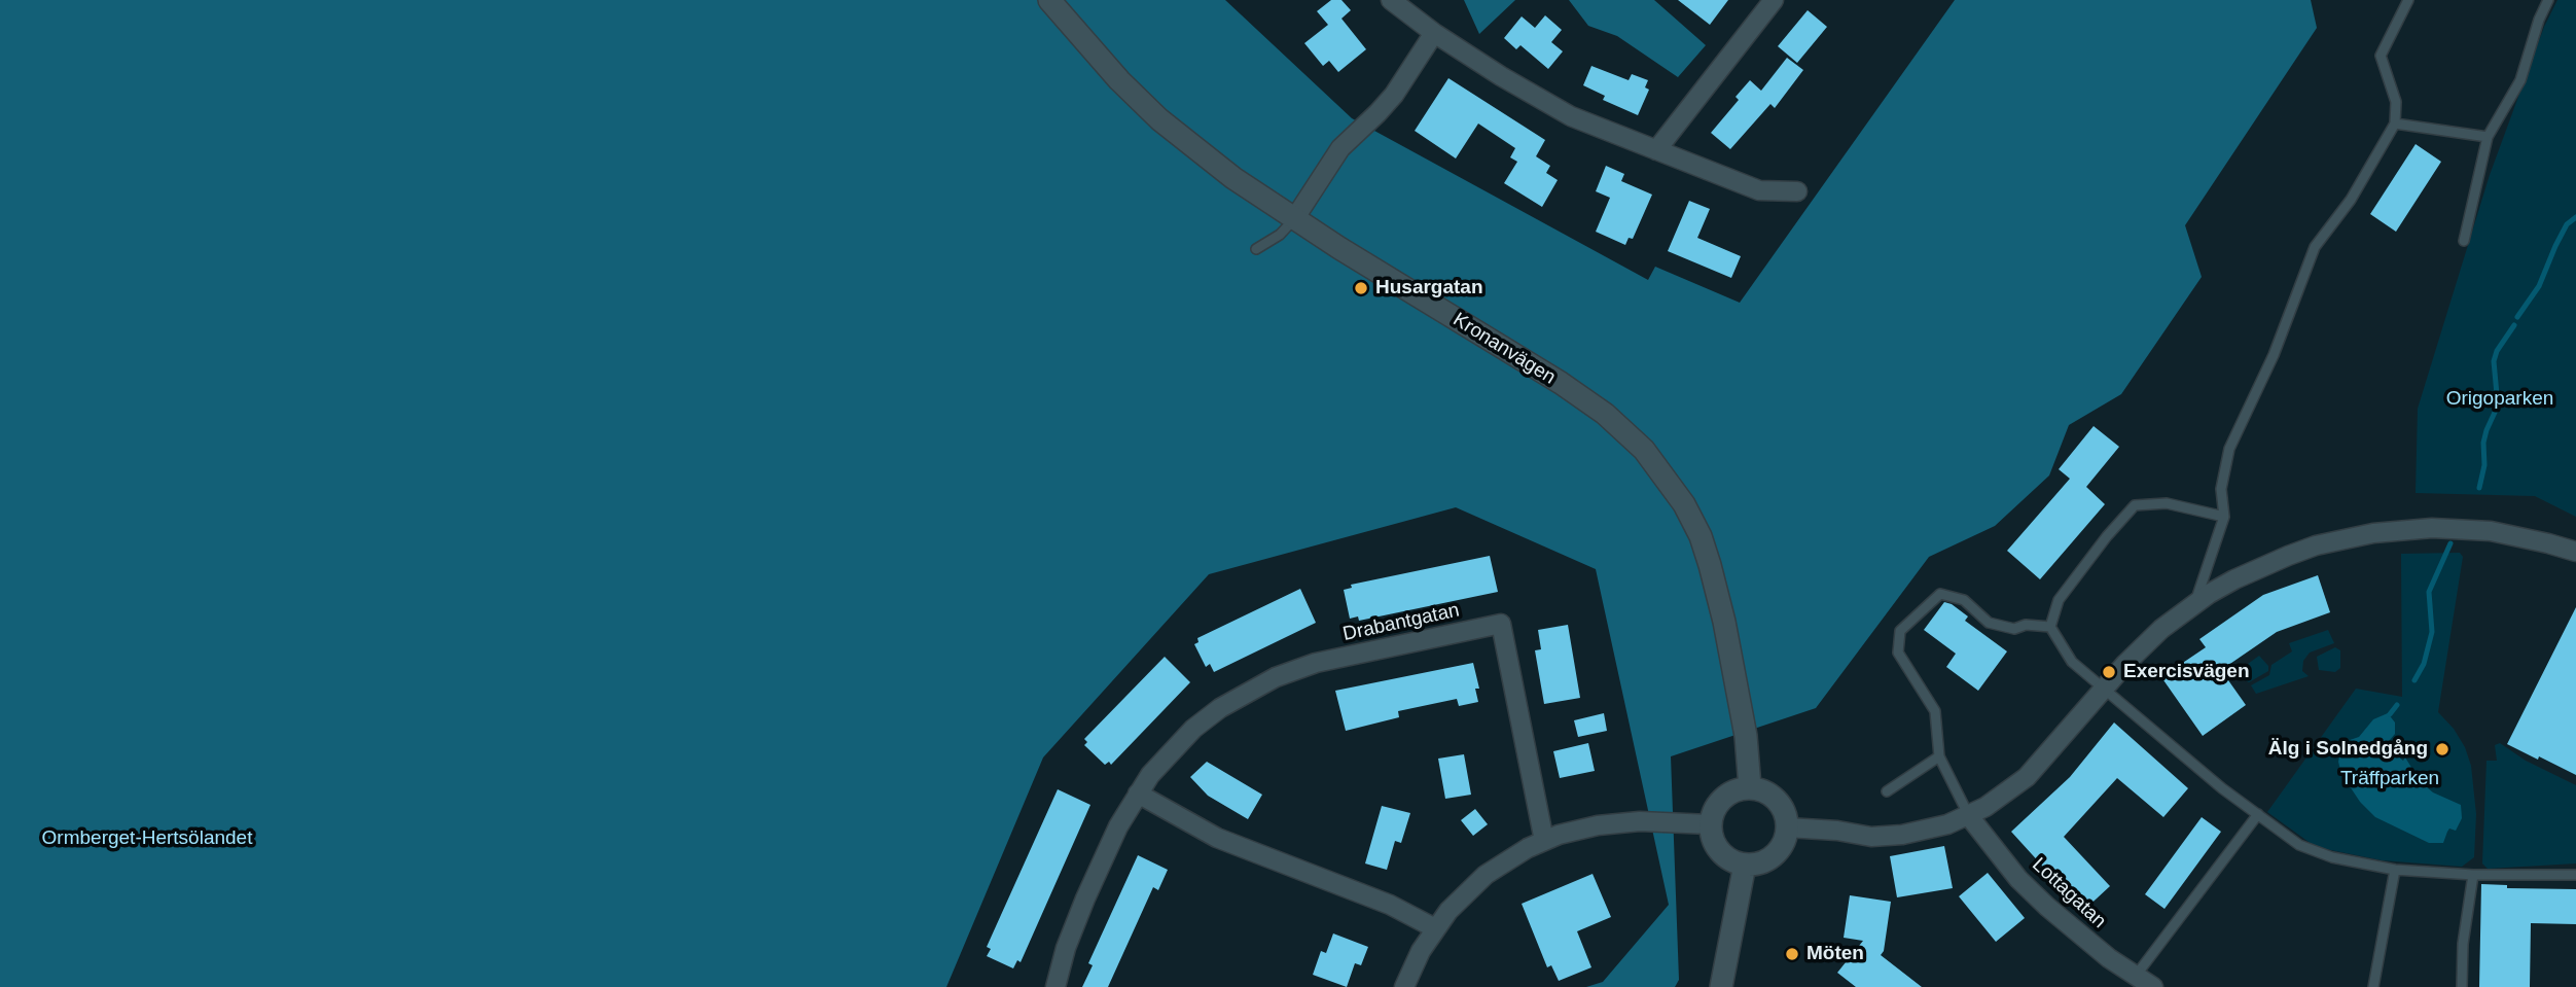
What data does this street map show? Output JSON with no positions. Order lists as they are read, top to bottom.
{
  "streets": {
    "street": ["Kronanvägen", "Drabantgatan", "Lottagatan"]
  },
  "parks": ["Origoparken", "Träffparken", "Ormberget-Hertsölandet"],
  "places": [
    "Husargatan",
    "Exercisvägen",
    "Älg i Solnedgång",
    "Möten"
  ]
}
